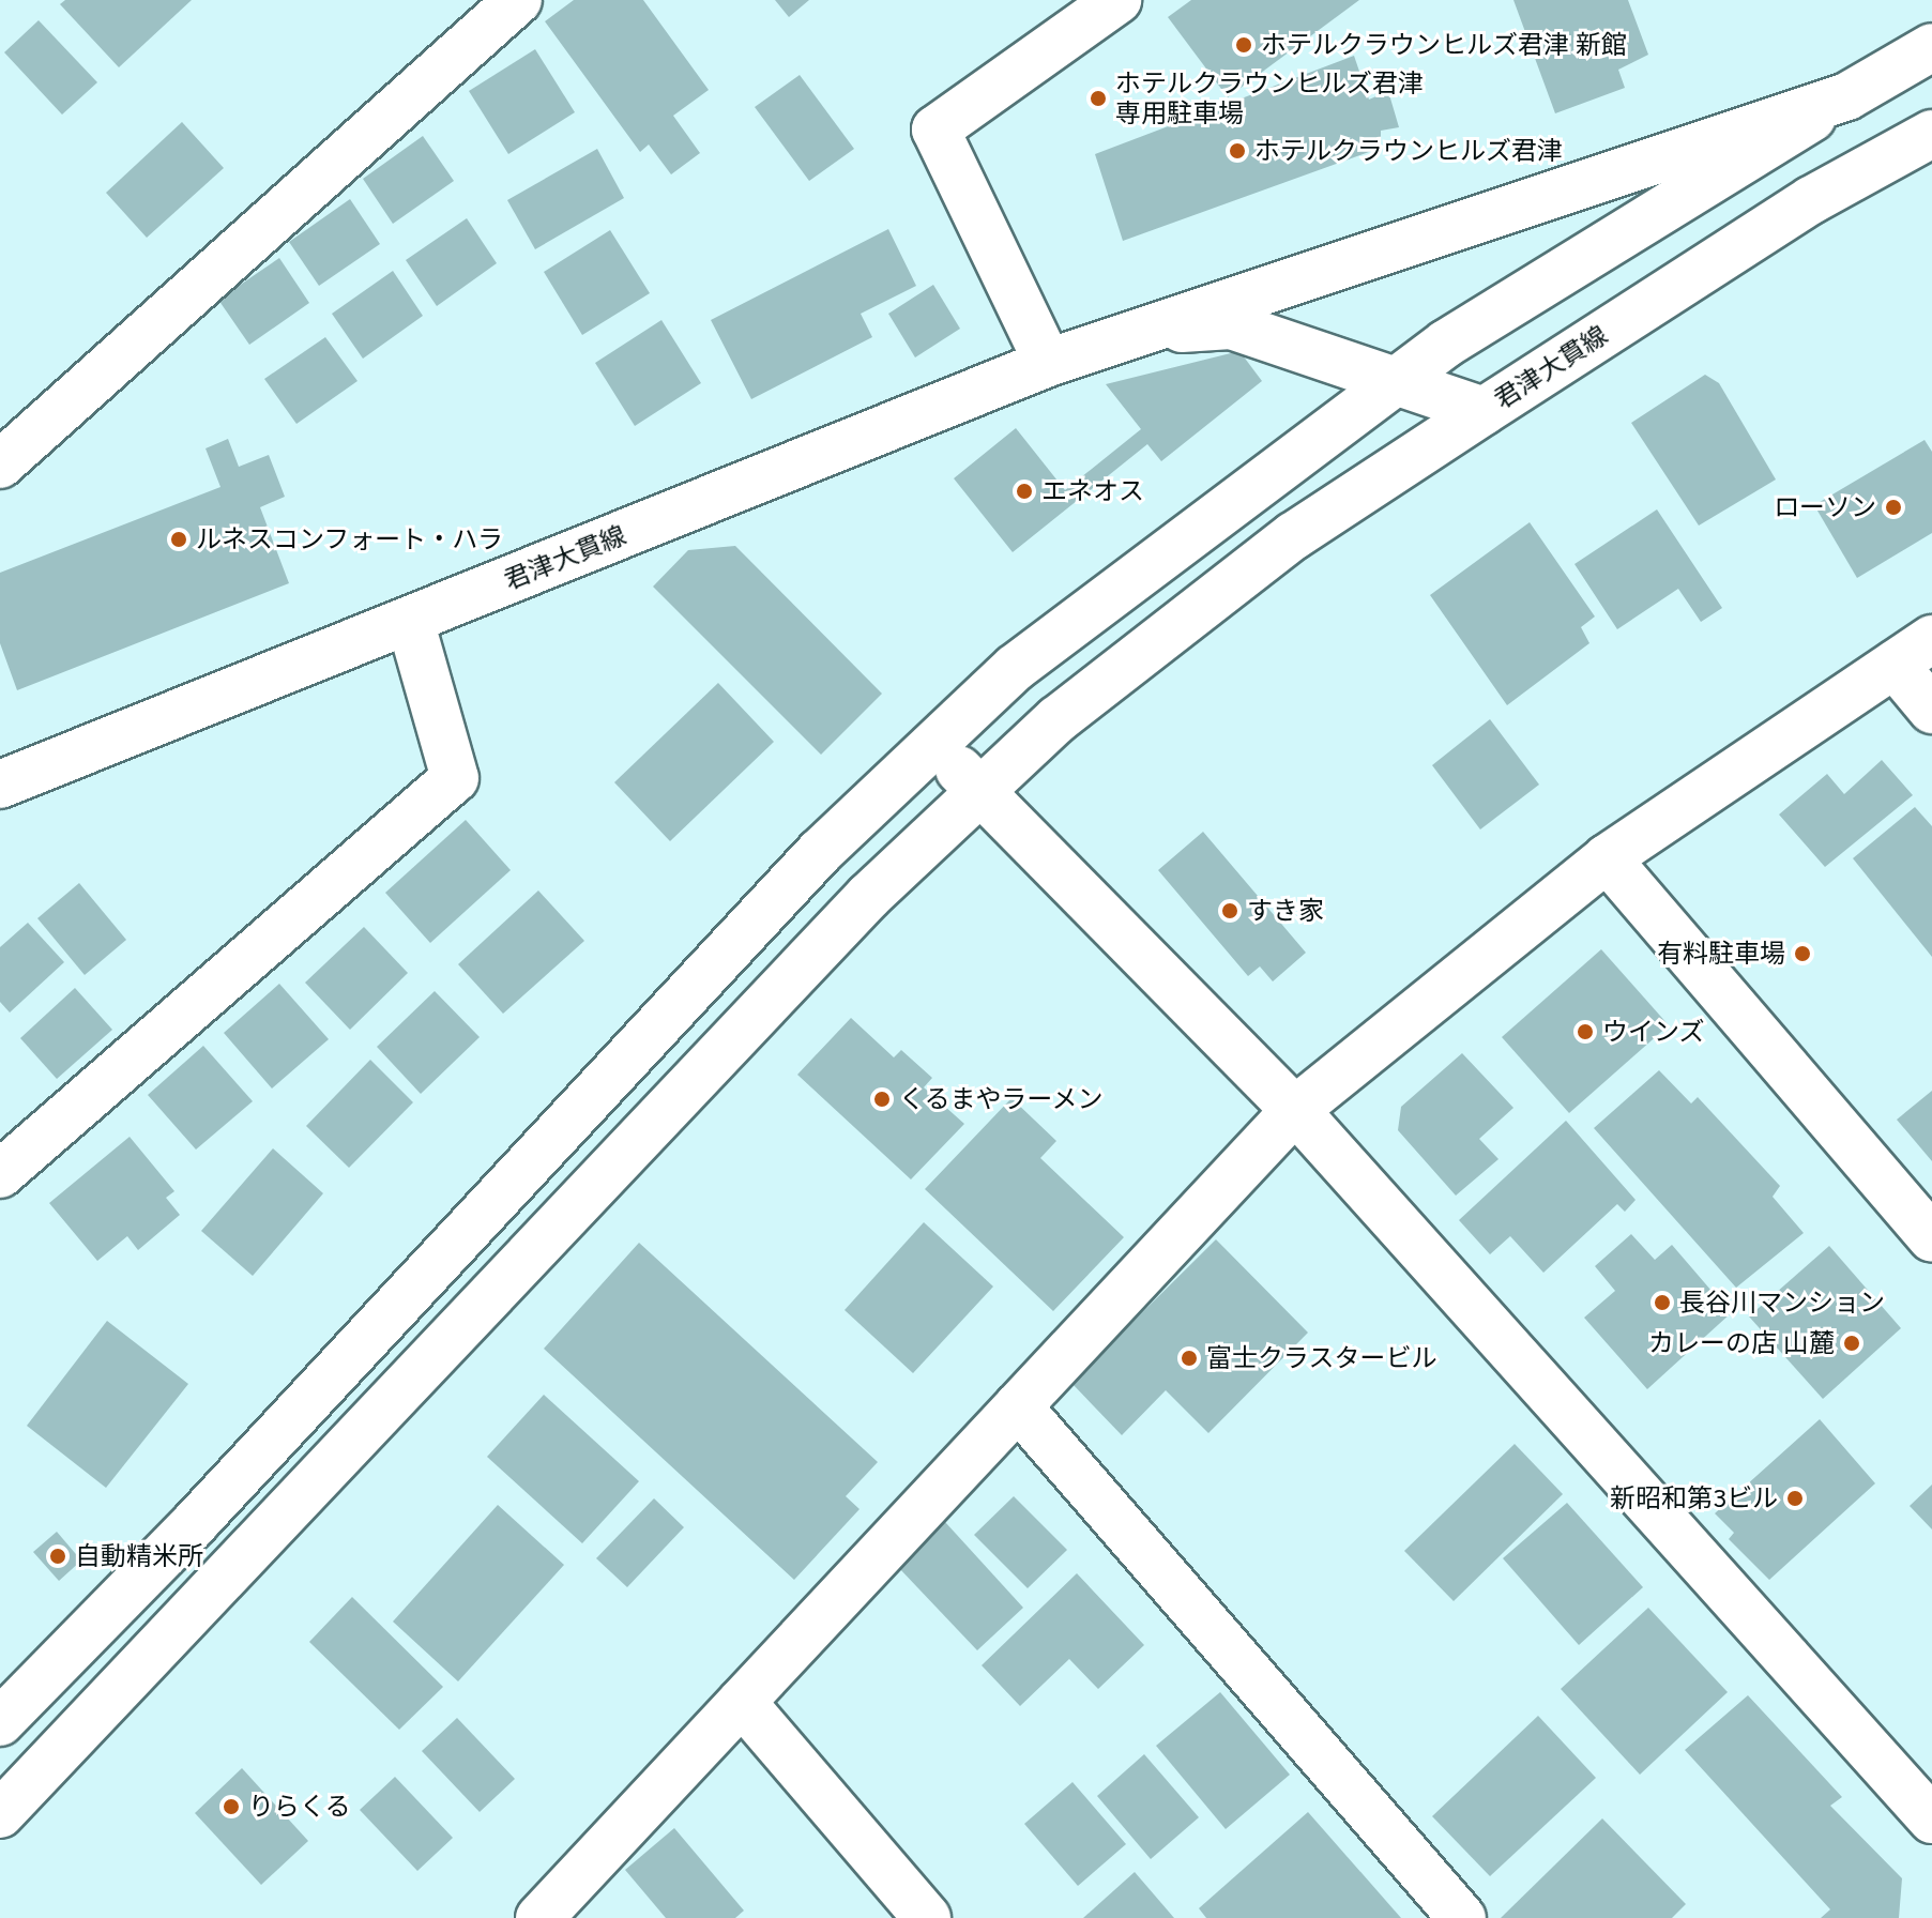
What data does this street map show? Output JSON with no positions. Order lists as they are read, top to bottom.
{
  "streets": {
    "street": ["君津大貫線"]
  },
  "places": [
    "ホテルクラウンヒルズ君津 新館",
    "ホテルクラウンヒルズ君津 専用駐車場",
    "ホテルクラウンヒルズ君津",
    "エネオス",
    "ローソン",
    "ルネスコンフォート・ハラ",
    "すき家",
    "有料駐車場",
    "ウインズ",
    "くるまやラーメン",
    "長谷川マンション",
    "カレーの店 山麓",
    "富士クラスタービル",
    "新昭和第3ビル",
    "自動精米所",
    "りらくる"
  ]
}
